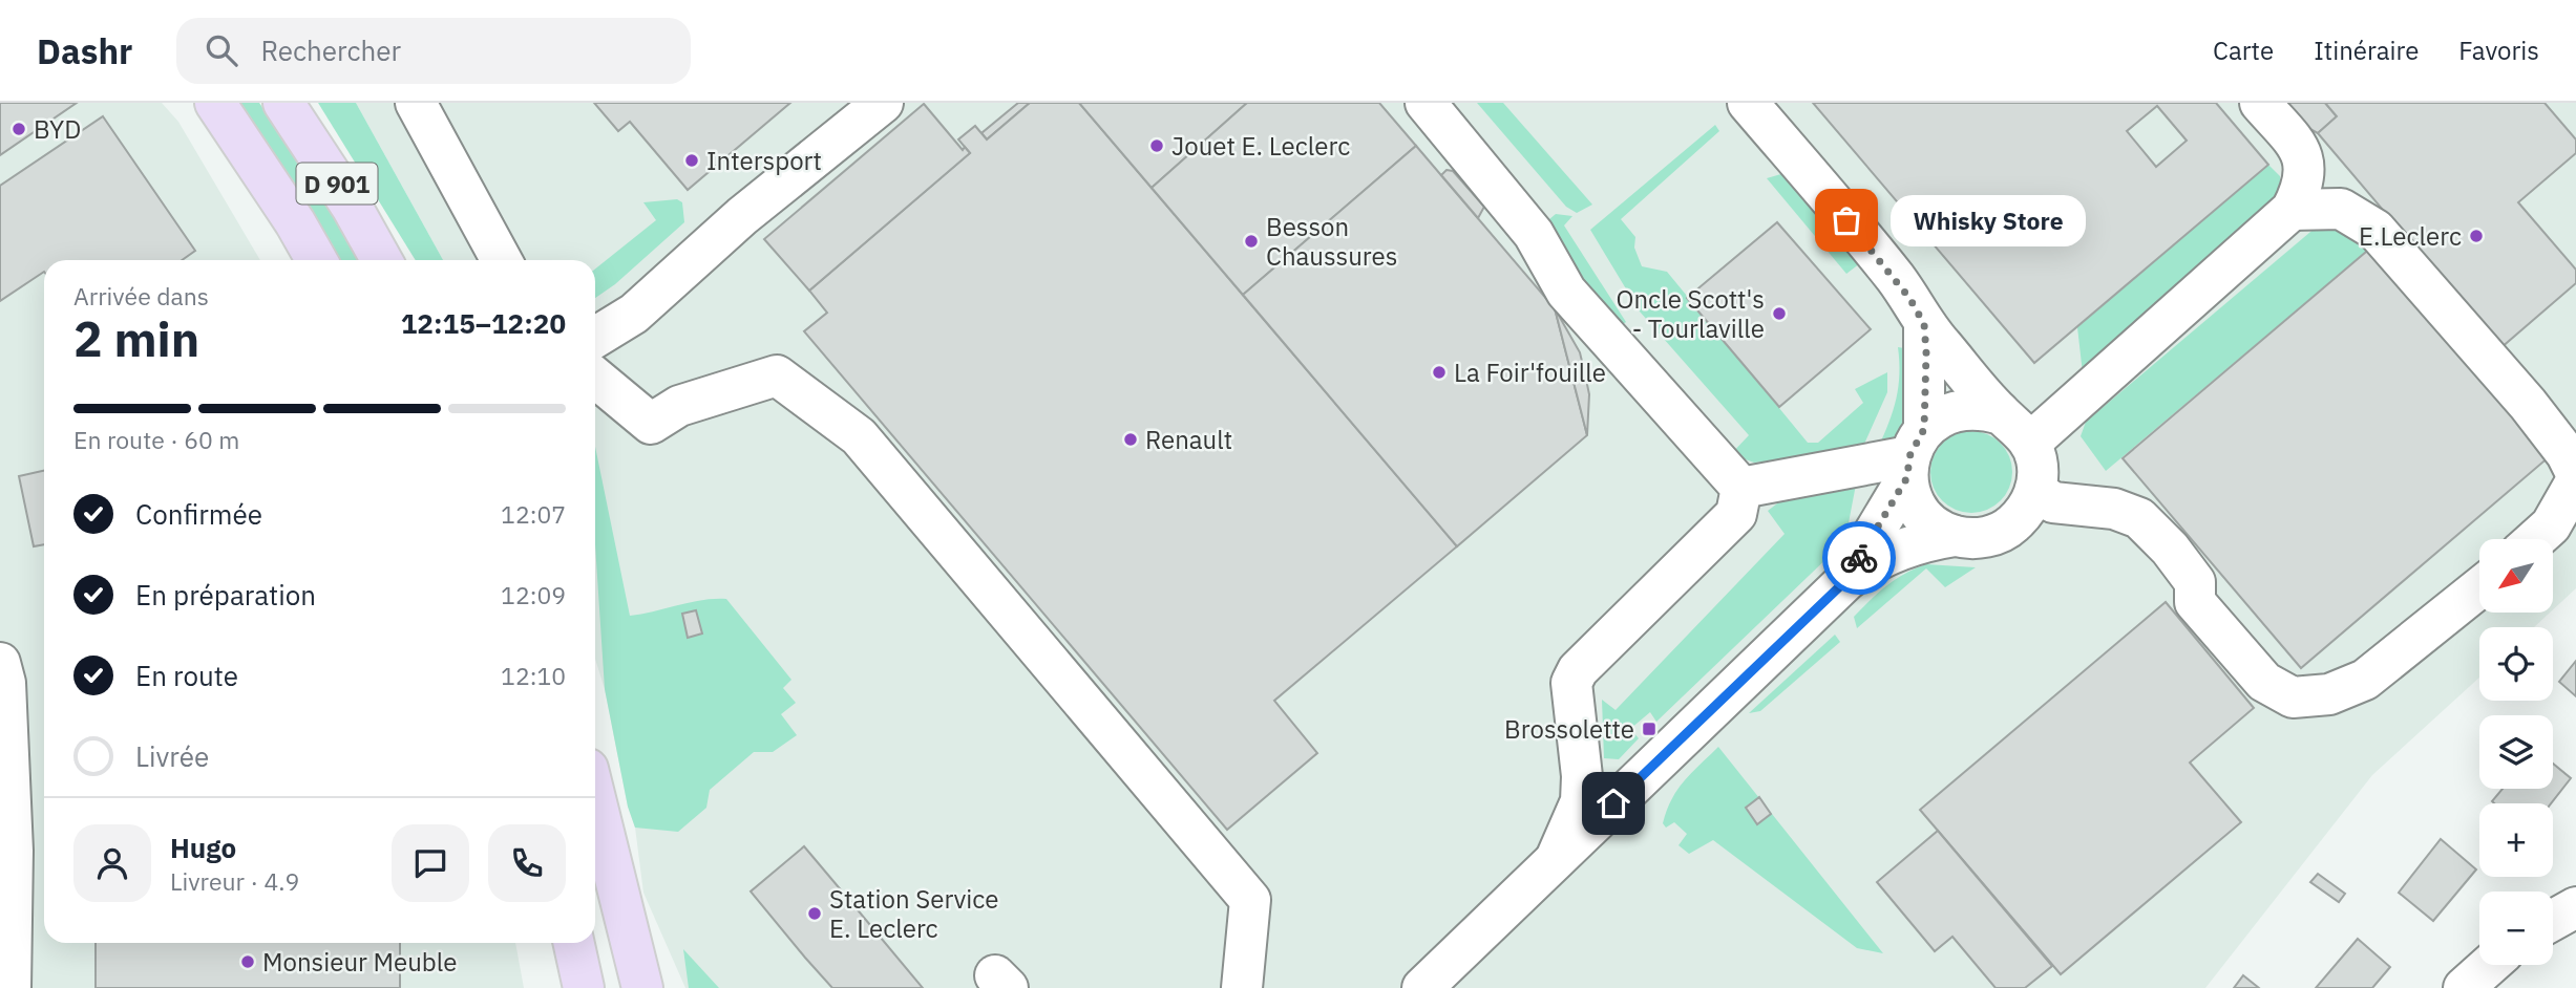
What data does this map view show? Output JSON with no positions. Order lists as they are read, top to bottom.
{
  "streets": {
    "main road": ["D 901"]
  },
  "places": {
    "other": [
      "BYD",
      "Jouet E. Leclerc",
      "Intersport",
      "Whisky Store",
      "E.Leclerc",
      "Besson Chaussures",
      "Oncle Scott's - Tourlaville",
      "La Foir'fouille",
      "Renault",
      "Station Service E. Leclerc",
      "Monsieur Meuble"
    ],
    "transit": ["Brossolette"]
  },
  "north": "bottom left",
  "page": {
    "header": "Dashr",
    "search": "Rechercher",
    "nav": ["Carte", "Itinéraire", "Favoris"],
    "bubble": "Whisky Store",
    "heading": ["2 min", "Arrivée dans", "12:15–12:20"],
    "panel": ["Hugo", "Livreur · 4.9"],
    "bar": "En route · 60 m",
    "list": [
      ["Confirmée", "12:07"],
      ["En préparation", "12:09"],
      ["En route", "12:10"],
      "Livrée"
    ],
    "map_buttons": ["+", "−"]
  }
}
